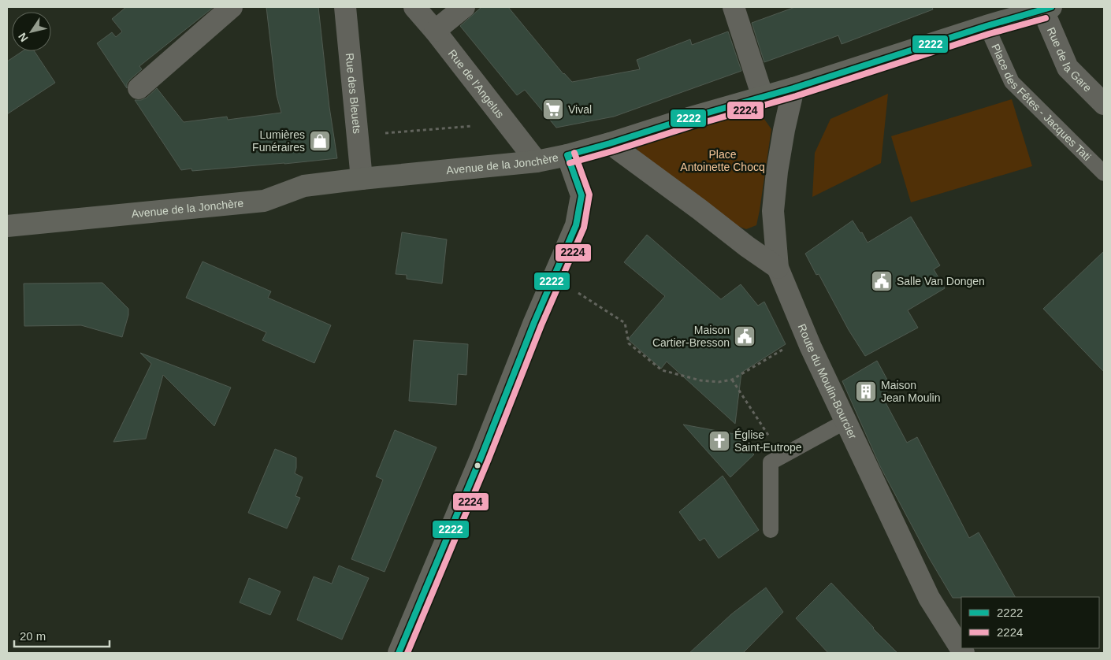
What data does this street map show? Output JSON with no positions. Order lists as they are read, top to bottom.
{
  "streets": {
    "main road": ["Avenue de la Jonchère"],
    "street": [
      "Rue de la Gare",
      "Rue de l'Angelus",
      "Rue des Bleuets",
      "Route du Moulin-Bourcier"
    ],
    "lane": ["Place des Fêtes - Jacques Tati"]
  },
  "crossings": [
    ["Rue de la Gare", "Avenue de la Jonchère"],
    ["Rue de l'Angelus", "Avenue de la Jonchère"],
    ["Rue des Bleuets", "Avenue de la Jonchère"],
    ["Place des Fêtes - Jacques Tati", "Avenue de la Jonchère"],
    ["Avenue de la Jonchère", "Route du Moulin-Bourcier"]
  ],
  "parks": ["Place Antoinette Chocq"],
  "places": {
    "supermarket": ["Vival"],
    "shop": ["Lumières Funéraires"],
    "public building": ["Salle Van Dongen", "Maison Cartier-Bresson"],
    "building": ["Maison Jean Moulin"],
    "church": ["Église Saint-Eutrope"]
  },
  "lines": ["transit line 2222", "transit line 2224"],
  "legend": ["2222", "2224"],
  "scale_bar": "20 m",
  "north": "bottom left"
}
